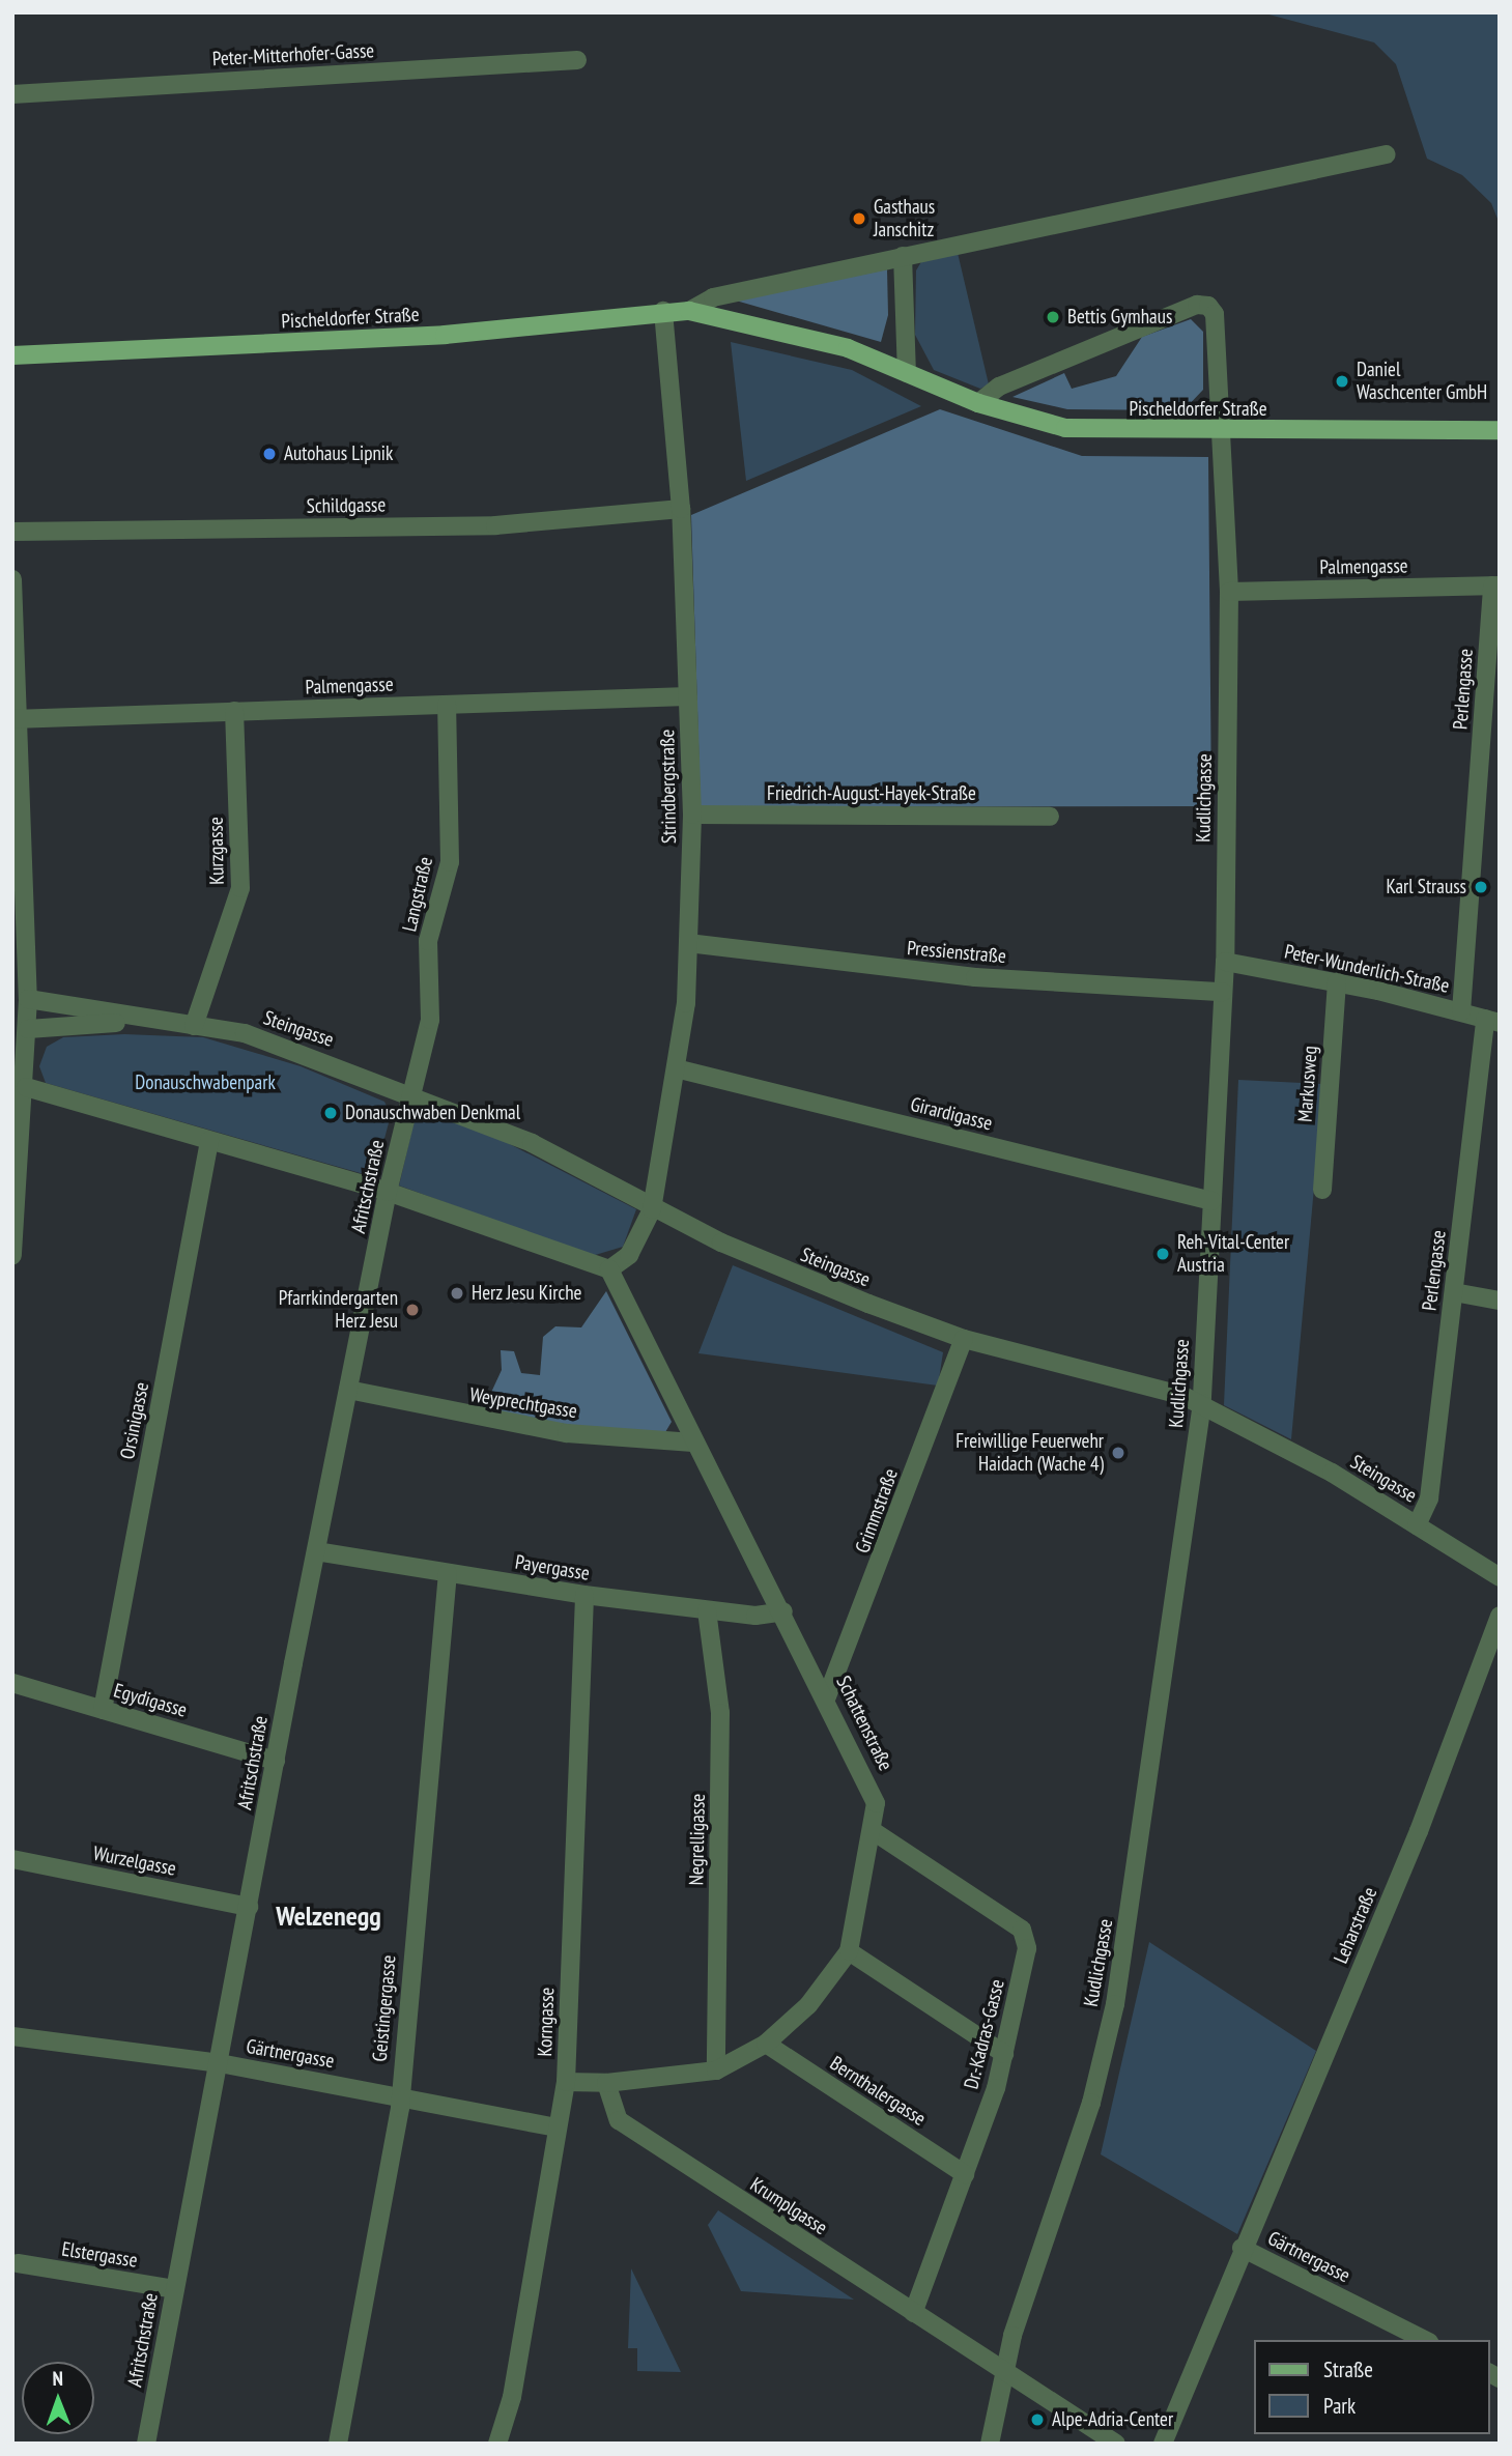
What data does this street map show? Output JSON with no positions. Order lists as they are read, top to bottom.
{
  "streets": {
    "main road": ["Pischeldorfer Straße"],
    "street": [
      "Peter-Mitterhofer-Gasse",
      "Schildgasse",
      "Palmengasse",
      "Perlengasse",
      "Strindbergstraße",
      "Friedrich-August-Hayek-Straße",
      "Kudlichgasse",
      "Kurzgasse",
      "Langstraße",
      "Pressienstraße",
      "Peter-Wunderlich-Straße",
      "Steingasse",
      "Markusweg",
      "Girardigasse",
      "Afritschstraße",
      "Weyprechtgasse",
      "Orsinigasse",
      "Grimmstraße",
      "Payergasse",
      "Egydigasse",
      "Schattenstraße",
      "Negrelligasse",
      "Wurzelgasse",
      "Leharstraße",
      "Geistingergasse",
      "Korngasse",
      "Dr.-Kadras-Gasse",
      "Gärtnergasse",
      "Bernthalergasse",
      "Krumplgasse",
      "Elstergasse"
    ]
  },
  "crossings": [
    ["Pischeldorfer Straße", "Strindbergstraße"],
    ["Pischeldorfer Straße", "Kudlichgasse"],
    ["Schildgasse", "Strindbergstraße"],
    ["Palmengasse", "Perlengasse"],
    ["Palmengasse", "Strindbergstraße"],
    ["Palmengasse", "Kudlichgasse"],
    ["Palmengasse", "Kurzgasse"],
    ["Palmengasse", "Langstraße"],
    ["Perlengasse", "Peter-Wunderlich-Straße"],
    ["Perlengasse", "Steingasse"],
    ["Strindbergstraße", "Friedrich-August-Hayek-Straße"],
    ["Strindbergstraße", "Pressienstraße"],
    ["Strindbergstraße", "Steingasse"],
    ["Strindbergstraße", "Girardigasse"],
    ["Strindbergstraße", "Schattenstraße"],
    ["Kudlichgasse", "Pressienstraße"],
    ["Kudlichgasse", "Peter-Wunderlich-Straße"],
    ["Kudlichgasse", "Steingasse"],
    ["Kudlichgasse", "Girardigasse"],
    ["Kudlichgasse", "Krumplgasse"],
    ["Kurzgasse", "Steingasse"],
    ["Langstraße", "Steingasse"],
    ["Langstraße", "Afritschstraße"],
    ["Peter-Wunderlich-Straße", "Markusweg"],
    ["Steingasse", "Afritschstraße"],
    ["Steingasse", "Grimmstraße"],
    ["Afritschstraße", "Weyprechtgasse"],
    ["Afritschstraße", "Payergasse"],
    ["Afritschstraße", "Egydigasse"],
    ["Afritschstraße", "Wurzelgasse"],
    ["Afritschstraße", "Gärtnergasse"],
    ["Afritschstraße", "Elstergasse"],
    ["Weyprechtgasse", "Schattenstraße"],
    ["Orsinigasse", "Egydigasse"],
    ["Grimmstraße", "Schattenstraße"],
    ["Payergasse", "Schattenstraße"],
    ["Payergasse", "Negrelligasse"],
    ["Payergasse", "Geistingergasse"],
    ["Payergasse", "Korngasse"],
    ["Schattenstraße", "Negrelligasse"],
    ["Schattenstraße", "Dr.-Kadras-Gasse"],
    ["Schattenstraße", "Bernthalergasse"],
    ["Schattenstraße", "Krumplgasse"],
    ["Leharstraße", "Gärtnergasse"],
    ["Geistingergasse", "Gärtnergasse"],
    ["Korngasse", "Gärtnergasse"],
    ["Dr.-Kadras-Gasse", "Bernthalergasse"],
    ["Dr.-Kadras-Gasse", "Krumplgasse"]
  ],
  "districts": ["Welzenegg"],
  "parks": ["Donauschwabenpark"],
  "places": [
    "Gasthaus Janschitz",
    "Bettis Gymhaus",
    "Daniel Waschcenter GmbH",
    "Autohaus Lipnik",
    "Karl Strauss",
    "Donauschwaben Denkmal",
    "Reh-Vital-Center Austria",
    "Herz Jesu Kirche",
    "Pfarrkindergarten Herz Jesu",
    "Freiwillige Feuerwehr Haidach (Wache 4)",
    "Alpe-Adria-Center"
  ],
  "legend": ["Straße", "Park"],
  "north": "top"
}
